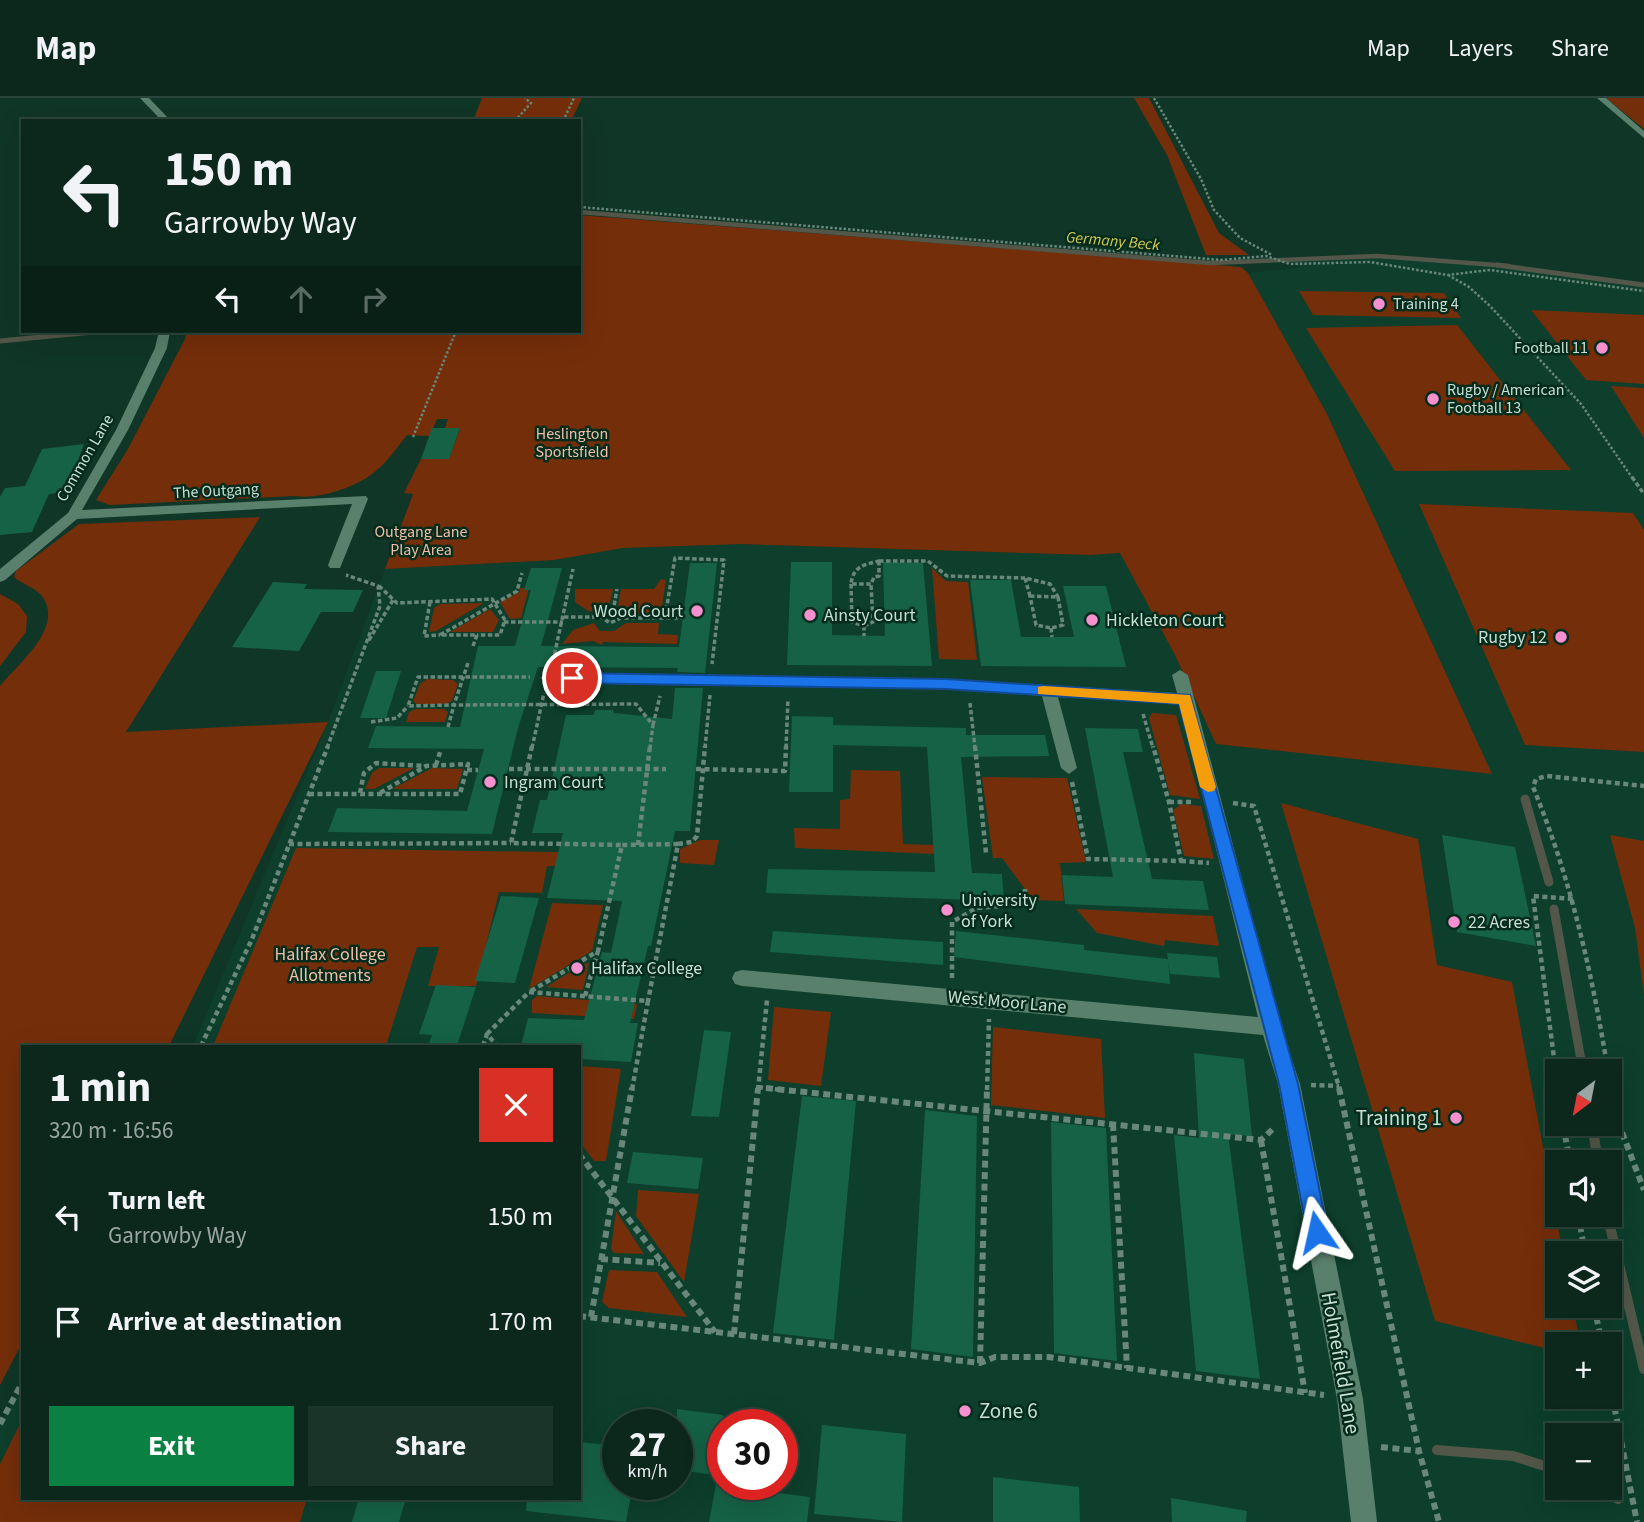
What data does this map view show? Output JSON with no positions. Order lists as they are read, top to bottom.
{
  "streets": {
    "street": [
      "Common Lane",
      "The Outgang",
      "West Moor Lane",
      "Holmefield Lane"
    ]
  },
  "crossings": [
    ["Common Lane", "The Outgang"],
    ["West Moor Lane", "Holmefield Lane"]
  ],
  "water": ["Germany Beck"],
  "parks": ["Heslington Sportsfield", "Outgang Lane Play Area", "Halifax College Allotments"],
  "places": [
    "Training 4",
    "Football 11",
    "Rugby / American Football 13",
    "Wood Court",
    "Ainsty Court",
    "Hickleton Court",
    "Rugby 12",
    "Ingram Court",
    "University of York",
    "22 Acres",
    "Halifax College",
    "Training 1",
    "Zone 6"
  ],
  "north": "bottom left",
  "page": {
    "header": "Map",
    "nav": ["Map", "Layers", "Share"],
    "turn": ["150 m", "Garrowby Way"],
    "heading": ["1 min", "320 m · 16:56"],
    "map_buttons": ["+", "−"],
    "list": [
      {
        "name": "Turn left",
        "note": "Garrowby Way",
        "value": "150 m"
      },
      {
        "name": "Arrive at destination",
        "value": "170 m"
      }
    ],
    "buttons": ["Exit", "Share"],
    "speed": "27 km/h",
    "limit": "30"
  }
}
